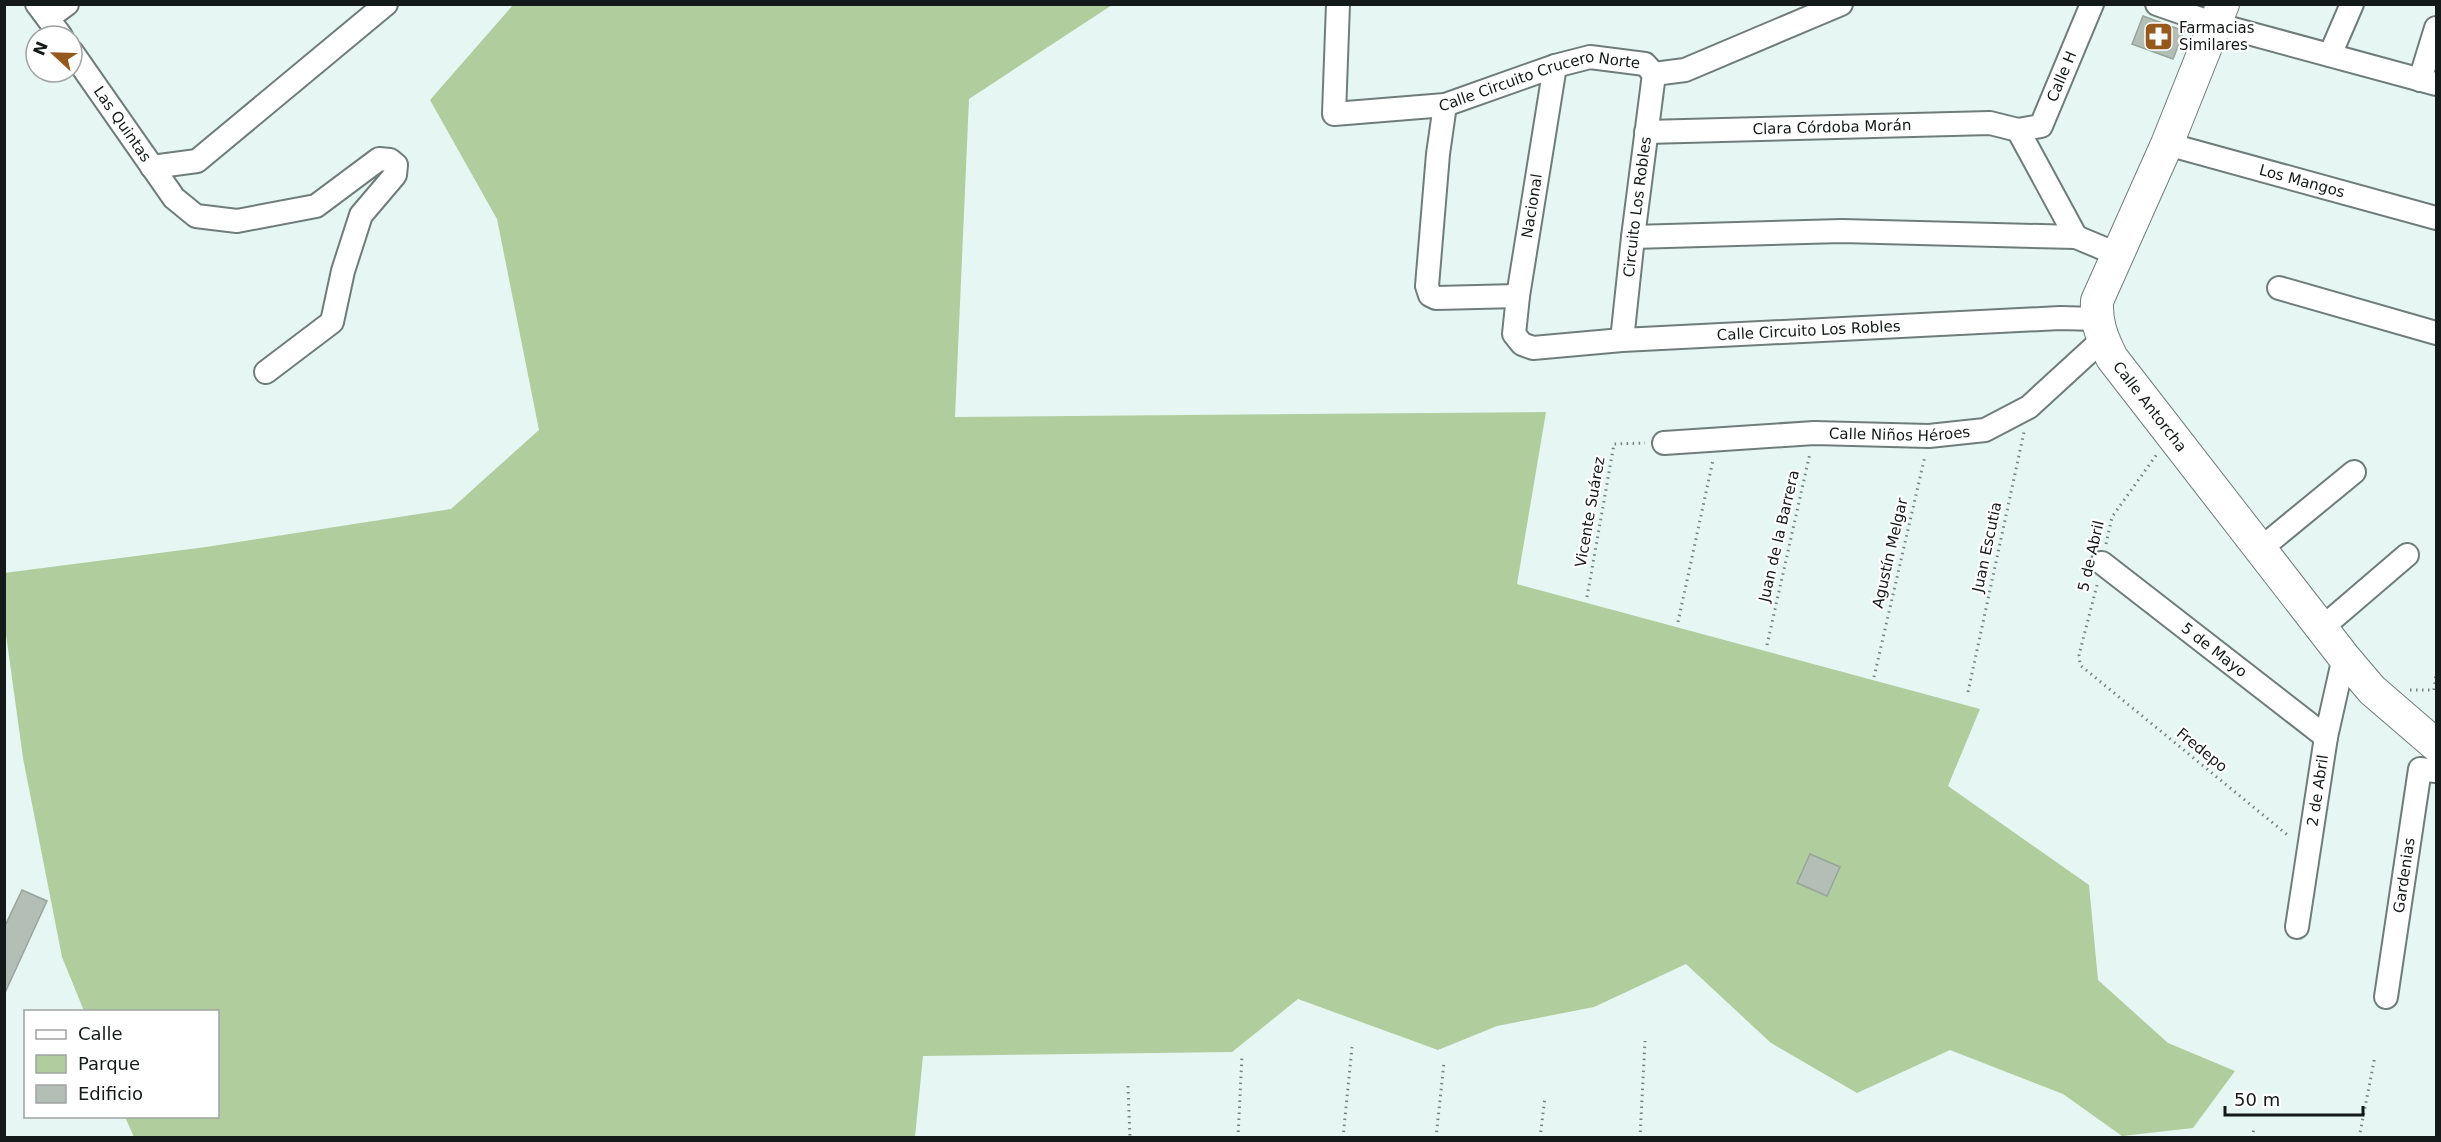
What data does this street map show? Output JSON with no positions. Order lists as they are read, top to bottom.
{
  "streets": {
    "street": [
      "Calle H",
      "Calle Circuito Crucero Norte",
      "Las Quintas",
      "Clara Córdoba Morán",
      "Los Mangos",
      "Nacional",
      "Circuito Los Robles",
      "Calle Circuito Los Robles",
      "Calle Antorcha",
      "Calle Niños Héroes",
      "5 de Mayo",
      "2 de Abril",
      "Gardenias"
    ],
    "path": [
      "Vicente Suárez",
      "Juan de la Barrera",
      "Juan Escutia",
      "Agustín Melgar",
      "5 de Abril",
      "Fredepo"
    ]
  },
  "crossings": [
    ["Calle H", "Clara Córdoba Morán"],
    ["Calle Circuito Crucero Norte", "Nacional"],
    ["Calle Circuito Crucero Norte", "Circuito Los Robles"],
    ["Clara Córdoba Morán", "Circuito Los Robles"],
    ["Nacional", "Calle Circuito Los Robles"],
    ["Circuito Los Robles", "Calle Circuito Los Robles"],
    ["Calle Circuito Los Robles", "Calle Antorcha"],
    ["Calle Circuito Los Robles", "Calle Niños Héroes"],
    ["Calle Antorcha", "Calle Niños Héroes"],
    ["Calle Antorcha", "5 de Abril"],
    ["Calle Antorcha", "2 de Abril"],
    ["Calle Niños Héroes", "Vicente Suárez"],
    ["Calle Niños Héroes", "Juan de la Barrera"],
    ["Calle Niños Héroes", "Juan Escutia"],
    ["Calle Niños Héroes", "Agustín Melgar"],
    ["5 de Abril", "5 de Mayo"],
    ["5 de Abril", "Fredepo"],
    ["5 de Mayo", "2 de Abril"],
    ["Fredepo", "2 de Abril"]
  ],
  "places": {
    "pharmacy": ["Farmacias Similares"]
  },
  "legend": ["Calle", "Parque", "Edificio"],
  "scale_bar": "50 m",
  "north": "left"
}
